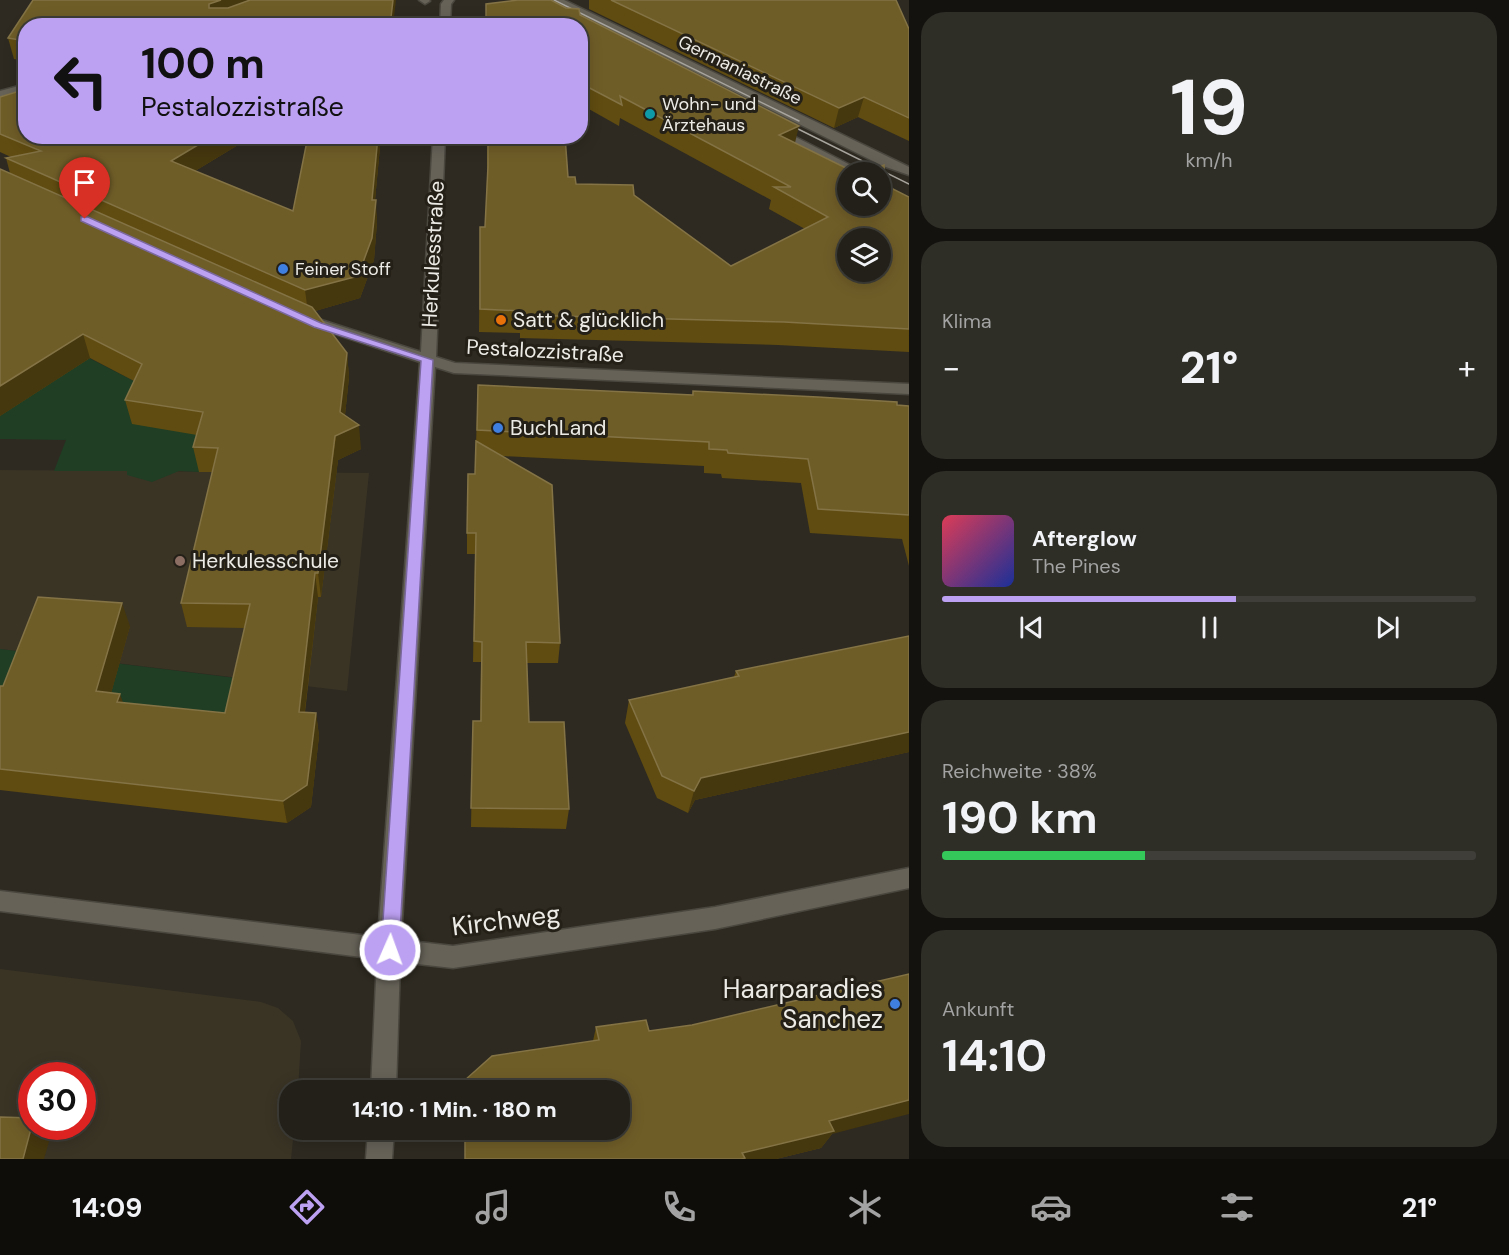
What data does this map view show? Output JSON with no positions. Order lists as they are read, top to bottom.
{
  "streets": {
    "street": [
      "Germaniastraße",
      "Herkulesstraße",
      "Pestalozzistraße",
      "Kirchweg"
    ]
  },
  "crossings": [
    ["Herkulesstraße", "Pestalozzistraße"],
    ["Herkulesstraße", "Kirchweg"]
  ],
  "places": [
    "Wohn- und Ärztehaus",
    "Feiner Stoff",
    "Satt & glücklich",
    "BuchLand",
    "Herkulesschule",
    "Haarparadies Sanchez"
  ],
  "page": {
    "tile": [
      ["19", "km/h"],
      "Klima",
      ["Reichweite · 38%", "190 km"],
      ["Ankunft", "14:10"]
    ],
    "turn": ["100 m", "Pestalozzistraße"],
    "heat": ["−", "21°", "+"],
    "song": ["Afterglow", "The Pines"],
    "limit": "30",
    "trip": "14:10 · 1 Min. · 180 m",
    "tabs": ["14:09", "21°"]
  }
}
